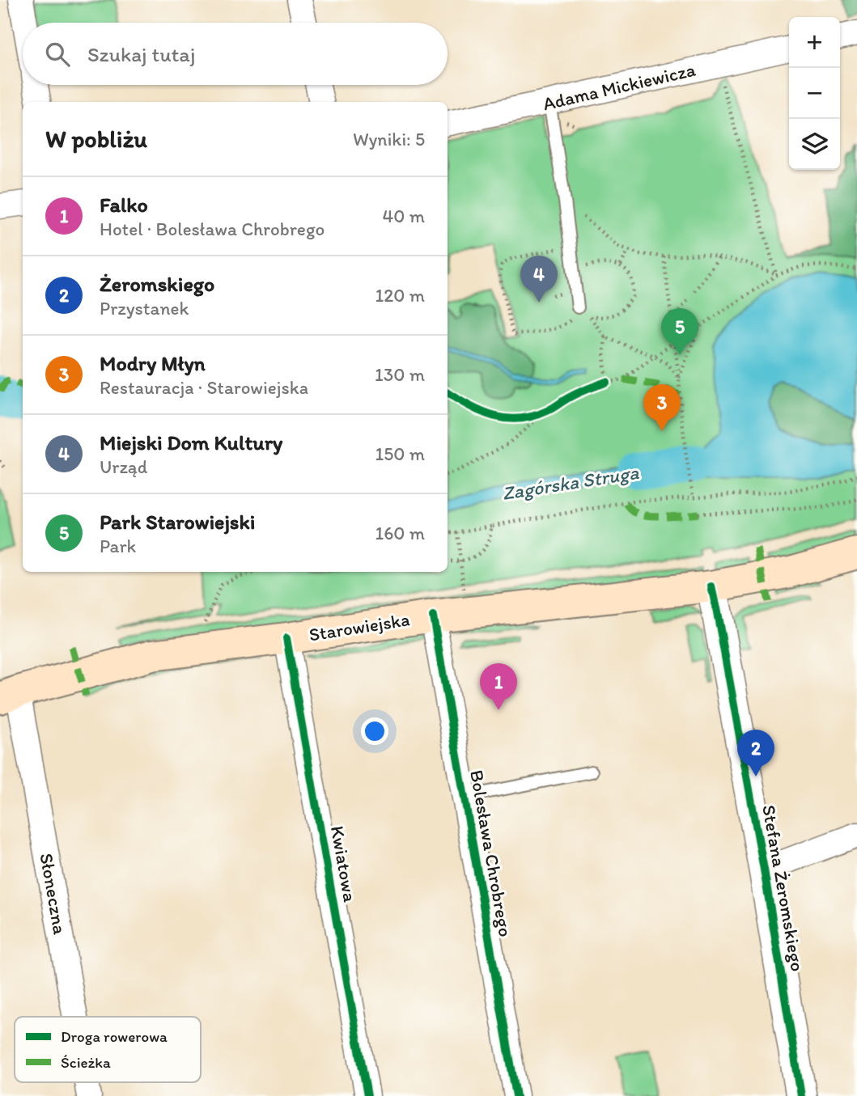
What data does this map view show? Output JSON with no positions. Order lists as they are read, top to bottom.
{
  "streets": {
    "main road": ["Starowiejska"],
    "street": [
      "Adama Mickiewicza",
      "Bolesława Chrobrego",
      "Kwiatowa",
      "Stefana Żeromskiego",
      "Słoneczna"
    ]
  },
  "crossings": [
    ["Starowiejska", "Bolesława Chrobrego"],
    ["Starowiejska", "Kwiatowa"],
    ["Starowiejska", "Stefana Żeromskiego"],
    ["Starowiejska", "Słoneczna"]
  ],
  "water": ["Zagórska Struga"],
  "legend": ["Droga rowerowa", "Ścieżka"],
  "page": {
    "map_buttons": ["+", "−"],
    "search": "Szukaj tutaj",
    "heading": ["W pobliżu", "Wyniki: 5"],
    "list": [
      {
        "mark": "1",
        "name": "Falko",
        "note": "Hotel · Bolesława Chrobrego",
        "value": "40 m"
      },
      {
        "mark": "2",
        "name": "Żeromskiego",
        "note": "Przystanek",
        "value": "120 m"
      },
      {
        "mark": "3",
        "name": "Modry Młyn",
        "note": "Restauracja · Starowiejska",
        "value": "130 m"
      },
      {
        "mark": "4",
        "name": "Miejski Dom Kultury",
        "note": "Urząd",
        "value": "150 m"
      },
      {
        "mark": "5",
        "name": "Park Starowiejski",
        "note": "Park",
        "value": "160 m"
      }
    ],
    "pins": [
      "4",
      "5",
      "3",
      "1",
      "2"
    ]
  }
}
